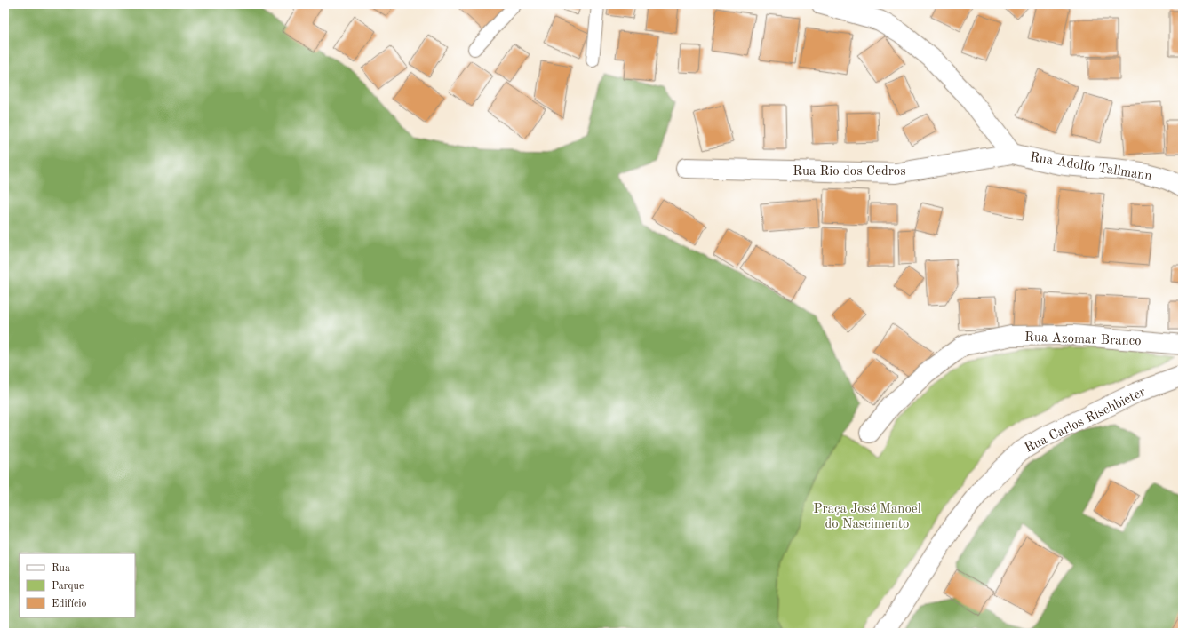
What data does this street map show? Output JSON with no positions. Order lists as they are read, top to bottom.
{
  "streets": {
    "street": [
      "Rua Adolfo Tallmann",
      "Rua Rio dos Cedros",
      "Rua Azomar Branco",
      "Rua Carlos Rischbieter"
    ]
  },
  "crossings": [
    ["Rua Adolfo Tallmann", "Rua Rio dos Cedros"]
  ],
  "parks": ["Praça José Manoel do Nascimento"],
  "legend": ["Rua", "Parque", "Edifício"]
}
